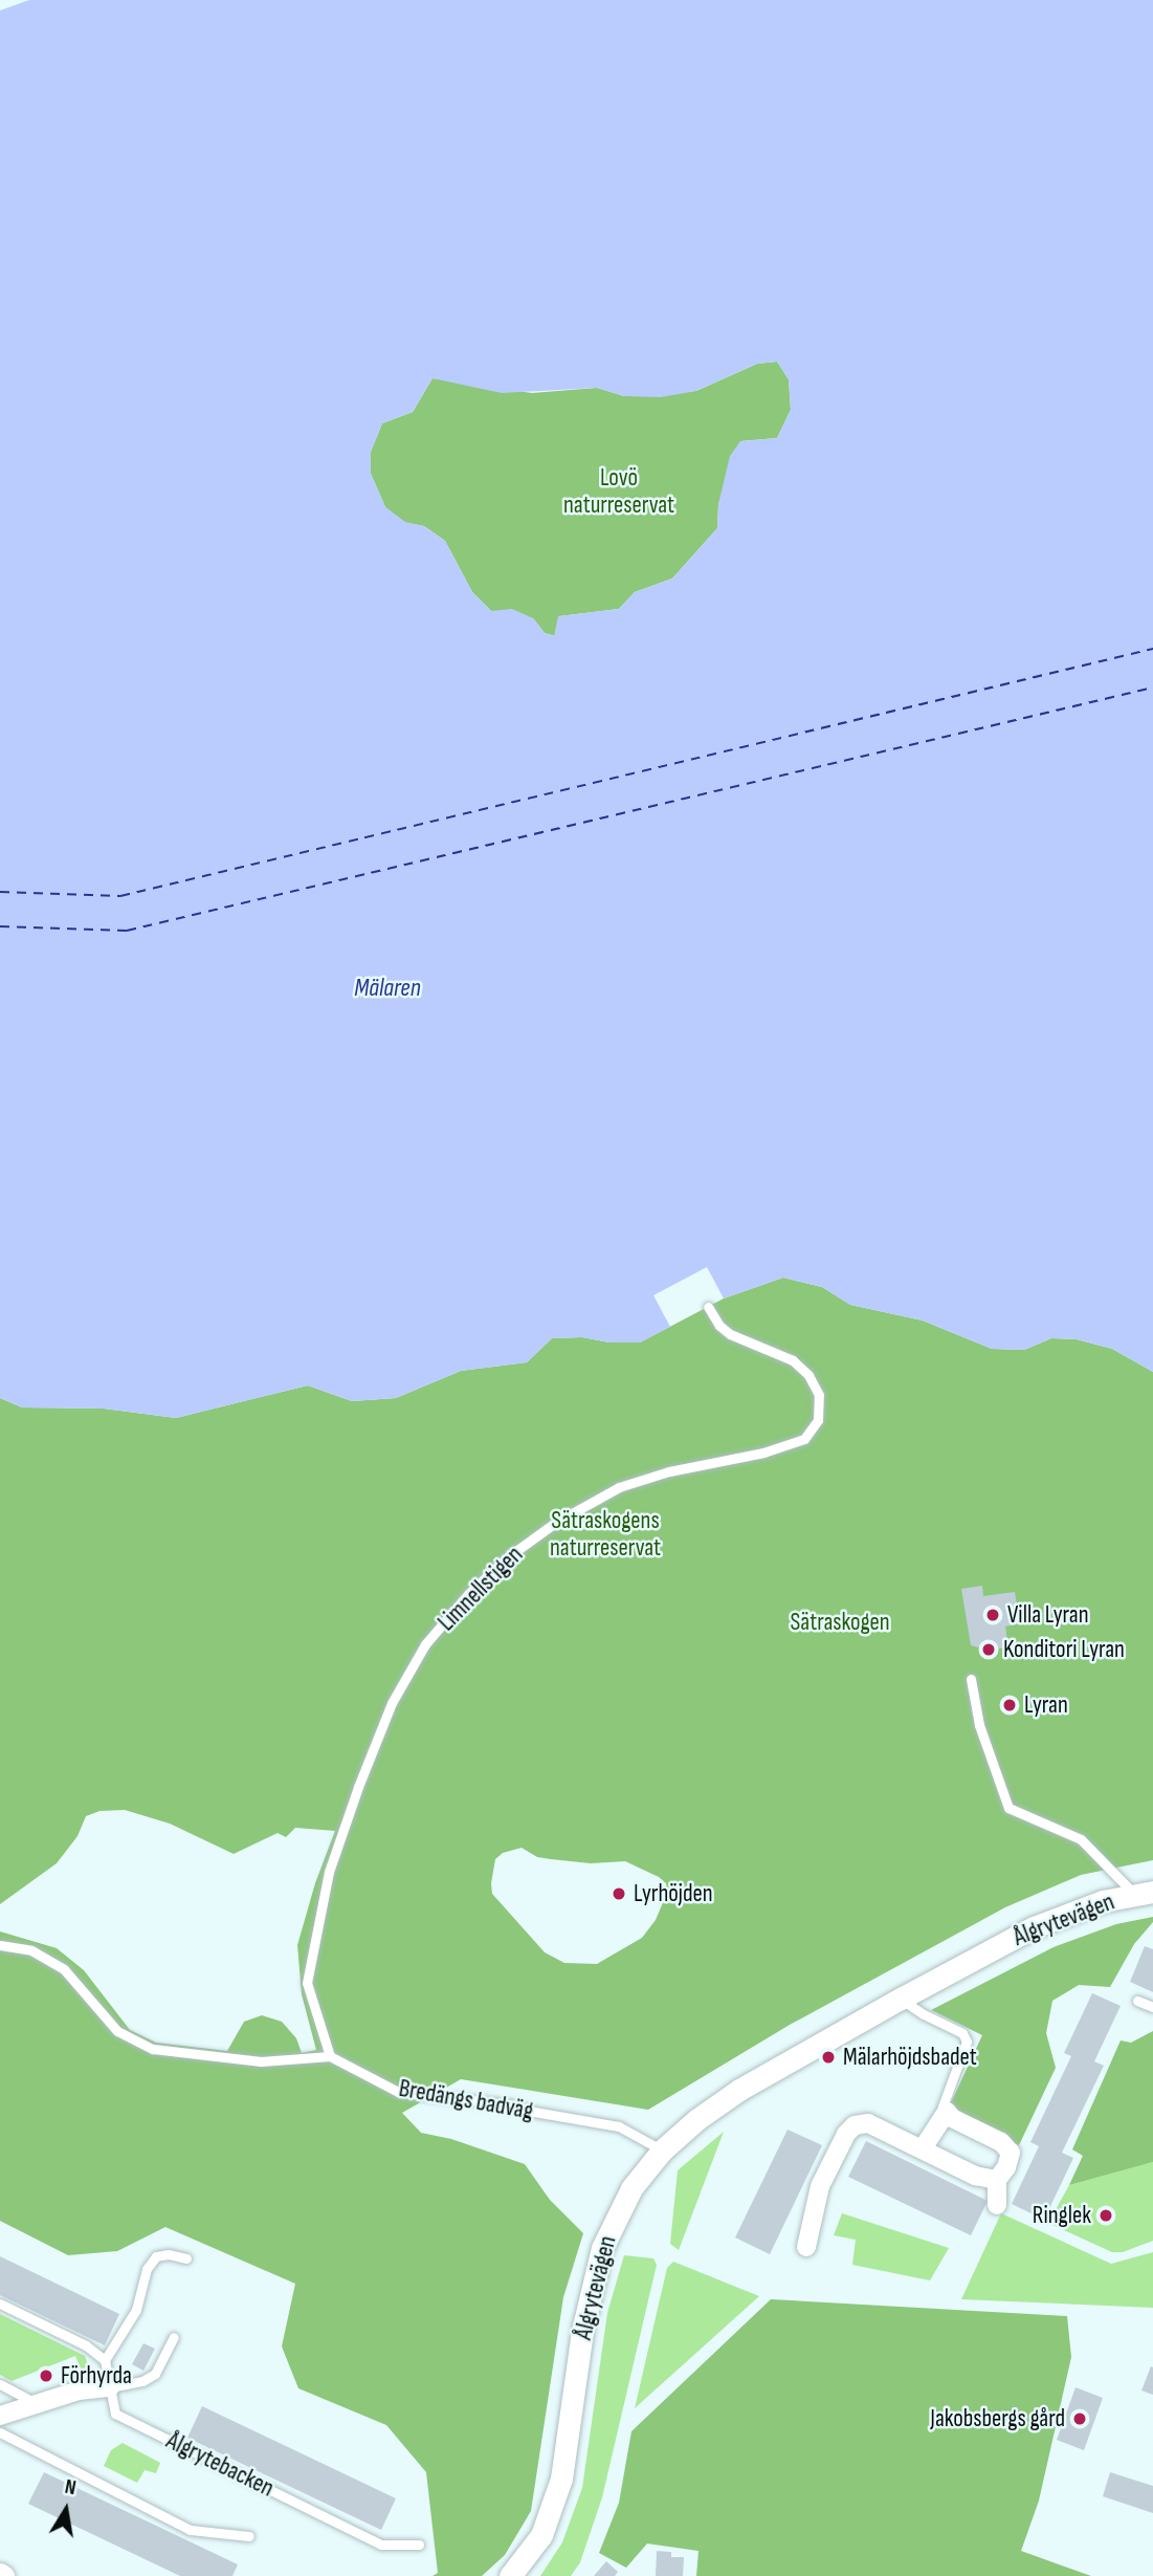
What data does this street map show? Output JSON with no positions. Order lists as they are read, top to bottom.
{
  "streets": {
    "street": ["Ålgrytevägen"],
    "lane": ["Limnellstigen", "Bredängs badväg", "Ålgrytebacken"]
  },
  "crossings": [
    ["Limnellstigen", "Bredängs badväg"],
    ["Ålgrytevägen", "Bredängs badväg"]
  ],
  "water": ["Mälaren"],
  "parks": ["Lovö naturreservat", "Sätraskogens naturreservat", "Sätraskogen"],
  "places": [
    "Villa Lyran",
    "Konditori Lyran",
    "Lyran",
    "Lyrhöjden",
    "Mälarhöjdsbadet",
    "Ringlek",
    "Förhyrda",
    "Jakobsbergs gård"
  ],
  "north": "top"
}
